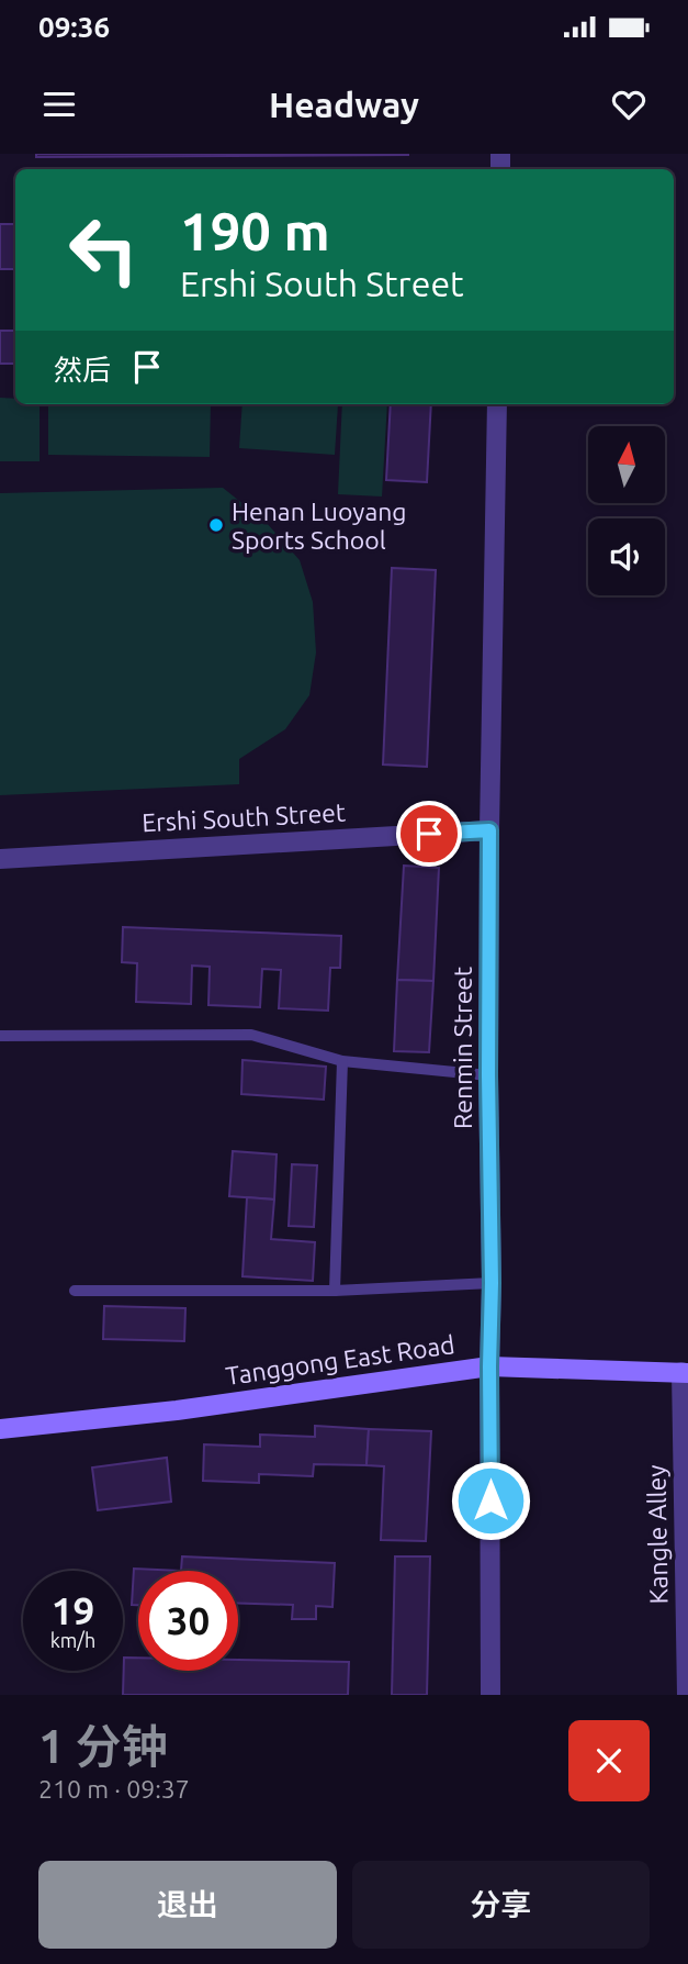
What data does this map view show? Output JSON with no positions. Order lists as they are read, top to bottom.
{
  "streets": {
    "street": [
      "Ershi South Street",
      "Renmin Street",
      "Tanggong East Road",
      "Kangle Alley"
    ]
  },
  "crossings": [
    ["Ershi South Street", "Renmin Street"],
    ["Renmin Street", "Tanggong East Road"],
    ["Tanggong East Road", "Kangle Alley"]
  ],
  "places": ["Henan Luoyang Sports School"],
  "north": "top",
  "page": {
    "status": "09:36",
    "header": "Headway",
    "turn": ["190 m", "Ershi South Street"],
    "then": "然后",
    "speed": "19 km/h",
    "limit": "30",
    "heading": ["1 分钟", "210 m · 09:37"],
    "buttons": ["退出", "分享"]
  }
}
